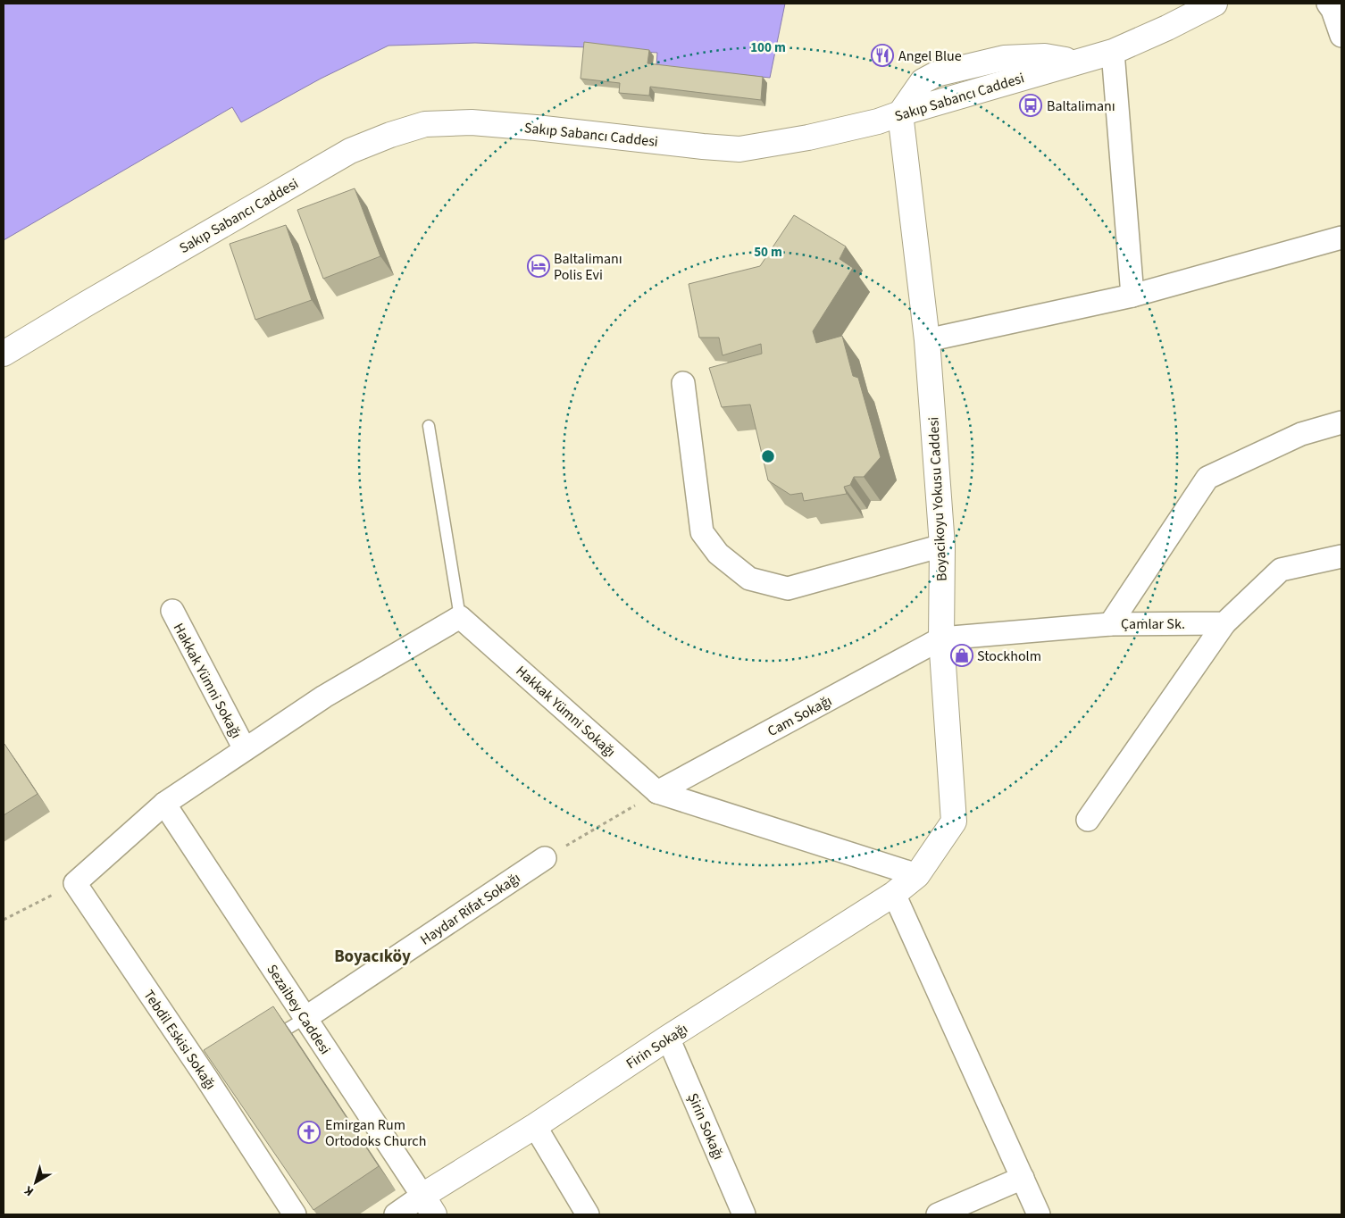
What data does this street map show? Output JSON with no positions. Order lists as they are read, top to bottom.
{
  "streets": {
    "street": [
      "Sakıp Sabancı Caddesi",
      "Boyacikoyu Yokusu Caddesi",
      "Çamlar Sk.",
      "Hakkak Yümni Sokağı",
      "Cam Sokağı",
      "Haydar Rifat Sokağı",
      "Sezaibey Caddesi",
      "Tebdil Eskisi Sokağı",
      "Firin Sokağı",
      "Şirin Sokağı"
    ]
  },
  "crossings": [
    ["Sakıp Sabancı Caddesi", "Boyacikoyu Yokusu Caddesi"],
    ["Boyacikoyu Yokusu Caddesi", "Çamlar Sk."],
    ["Boyacikoyu Yokusu Caddesi", "Hakkak Yümni Sokağı"],
    ["Boyacikoyu Yokusu Caddesi", "Cam Sokağı"],
    ["Boyacikoyu Yokusu Caddesi", "Firin Sokağı"],
    ["Çamlar Sk.", "Cam Sokağı"],
    ["Hakkak Yümni Sokağı", "Cam Sokağı"],
    ["Hakkak Yümni Sokağı", "Sezaibey Caddesi"],
    ["Hakkak Yümni Sokağı", "Tebdil Eskisi Sokağı"],
    ["Hakkak Yümni Sokağı", "Firin Sokağı"],
    ["Haydar Rifat Sokağı", "Sezaibey Caddesi"],
    ["Sezaibey Caddesi", "Firin Sokağı"],
    ["Firin Sokağı", "Şirin Sokağı"]
  ],
  "districts": ["Boyacıköy"],
  "places": {
    "restaurant": ["Angel Blue"],
    "bus stop": ["Baltalimanı"],
    "hotel": ["Baltalimanı Polis Evi"],
    "shop": ["Stockholm"],
    "church": ["Emirgan Rum Ortodoks Church"]
  },
  "north": "bottom left",
  "rings": ["100 m", "50 m"]
}
